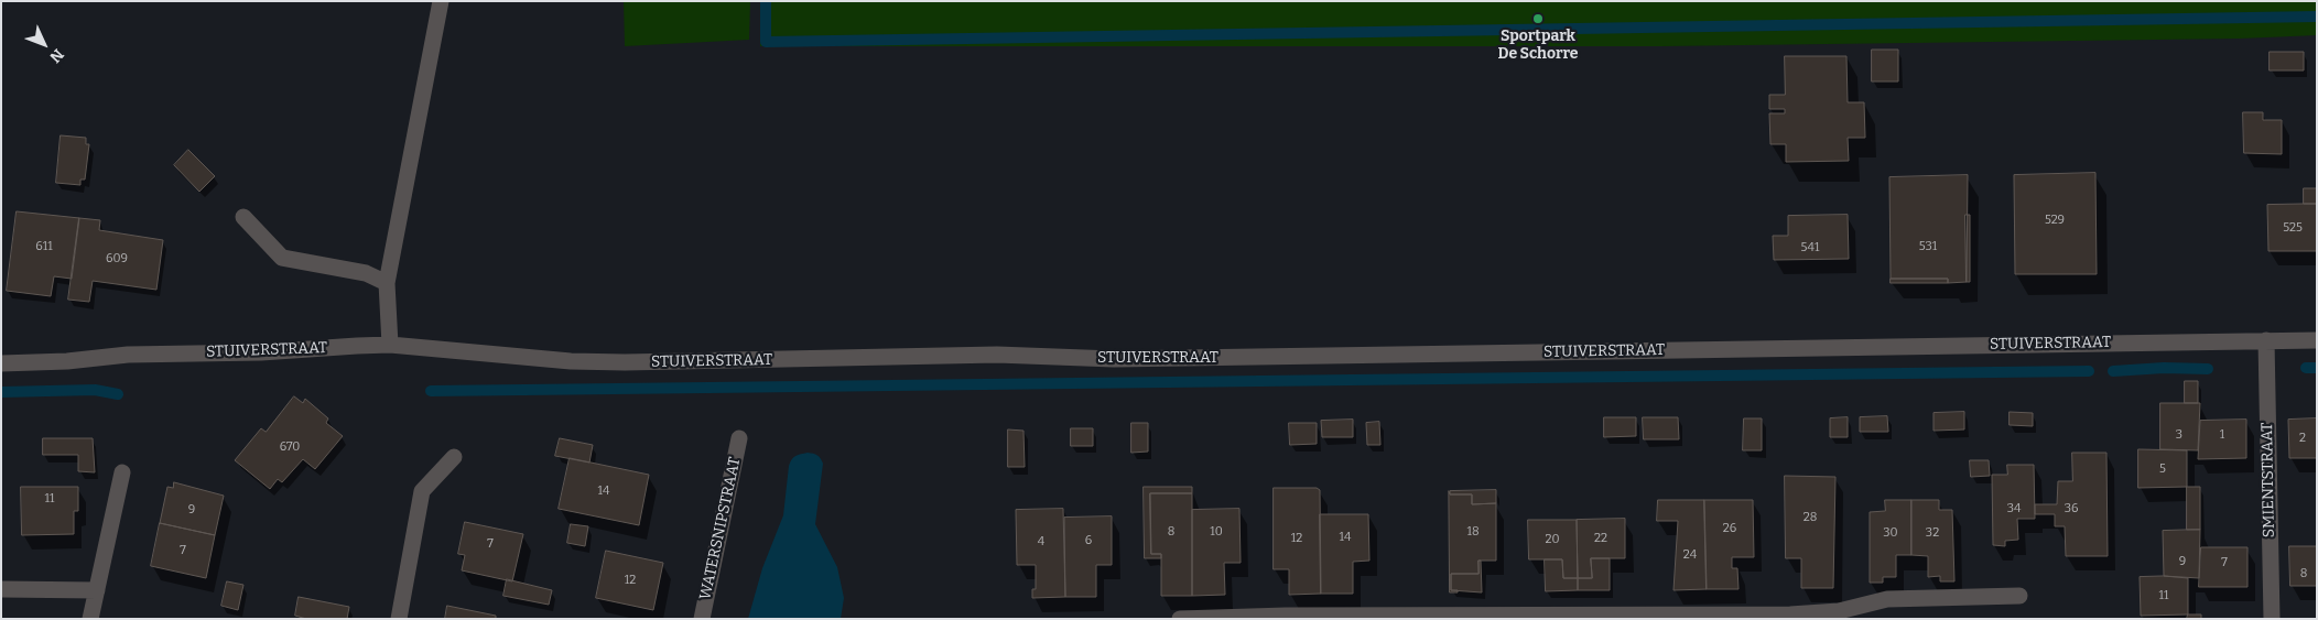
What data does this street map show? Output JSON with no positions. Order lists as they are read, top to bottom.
{
  "streets": {
    "street": ["STUIVERSTRAAT", "SMIENTSTRAAT", "WATERSNIPSTRAAT"]
  },
  "crossings": [
    ["STUIVERSTRAAT", "SMIENTSTRAAT"]
  ],
  "places": ["Sportpark De Schorre"],
  "house_numbers": [
    "529",
    "525",
    "611",
    "531",
    "541",
    "609",
    "3",
    "1",
    "2",
    "670",
    "5",
    "14",
    "11",
    "34",
    "36",
    "9",
    "28",
    "26",
    "8",
    "10",
    "18",
    "30",
    "32",
    "14",
    "12",
    "22",
    "20",
    "6",
    "4",
    "7",
    "7",
    "24",
    "9",
    "7",
    "8",
    "12",
    "11"
  ],
  "north": "bottom right"
}
